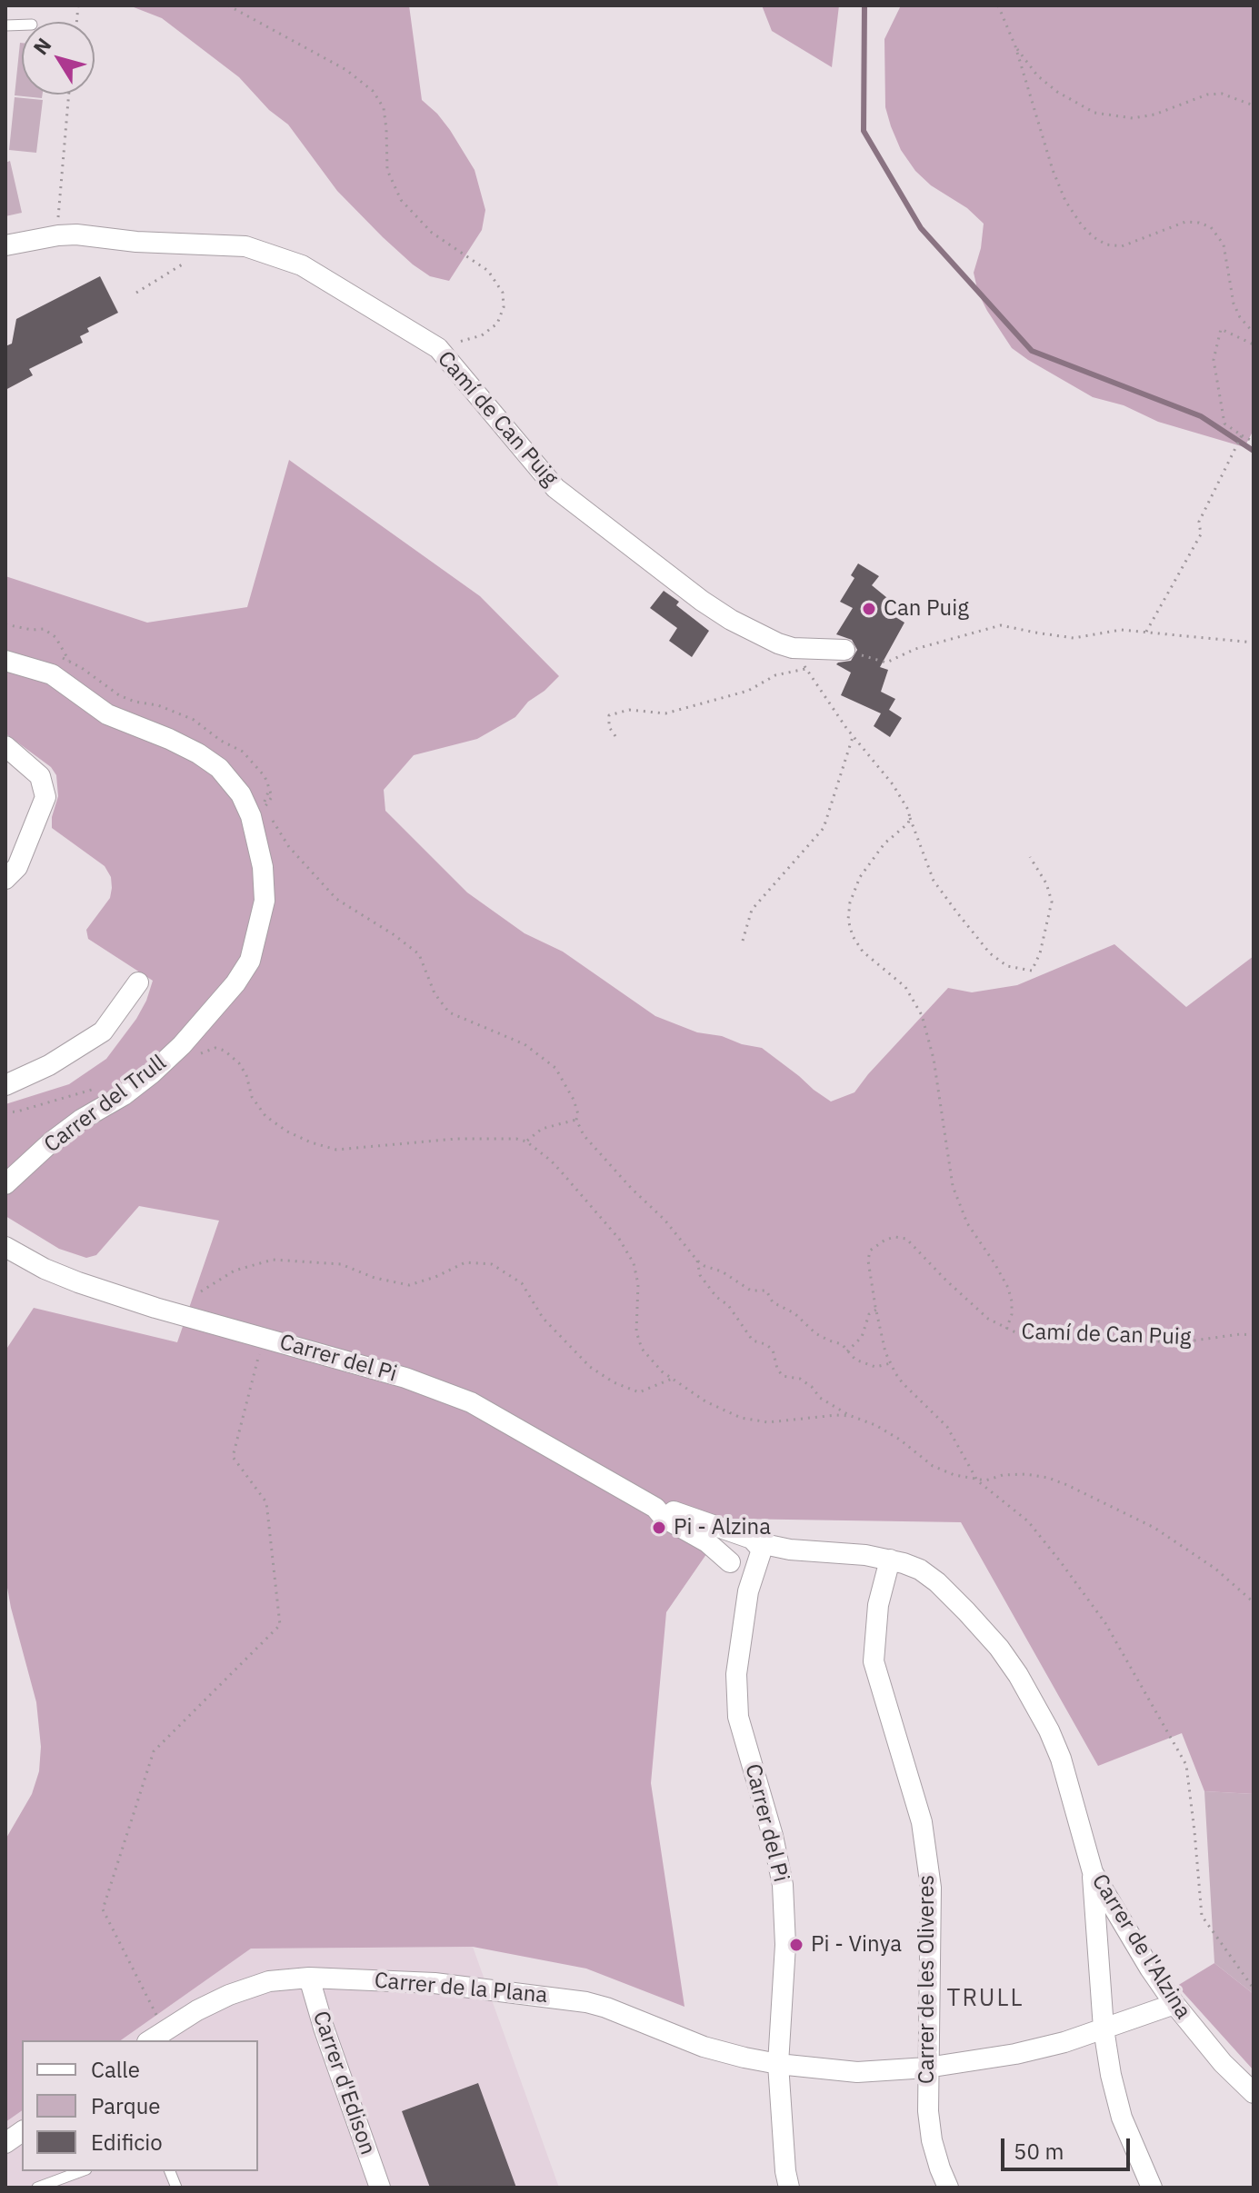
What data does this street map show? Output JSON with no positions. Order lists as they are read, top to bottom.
{
  "streets": {
    "street": [
      "Camí de Can Puig",
      "Carrer del Trull",
      "Carrer del Pi",
      "Carrer de l'Alzina",
      "Carrer de les Oliveres",
      "Carrer de la Plana",
      "Carrer d'Edison"
    ]
  },
  "crossings": [
    ["Carrer del Pi", "Carrer de l'Alzina"],
    ["Carrer del Pi", "Carrer de la Plana"],
    ["Carrer de l'Alzina", "Carrer de les Oliveres"],
    ["Carrer de l'Alzina", "Carrer de la Plana"],
    ["Carrer de les Oliveres", "Carrer de la Plana"],
    ["Carrer de la Plana", "Carrer d'Edison"]
  ],
  "districts": ["TRULL"],
  "places": ["Can Puig", "Pi - Alzina", "Pi - Vinya"],
  "legend": ["Calle", "Parque", "Edificio"],
  "scale_bar": "50 m",
  "north": "top left"
}
